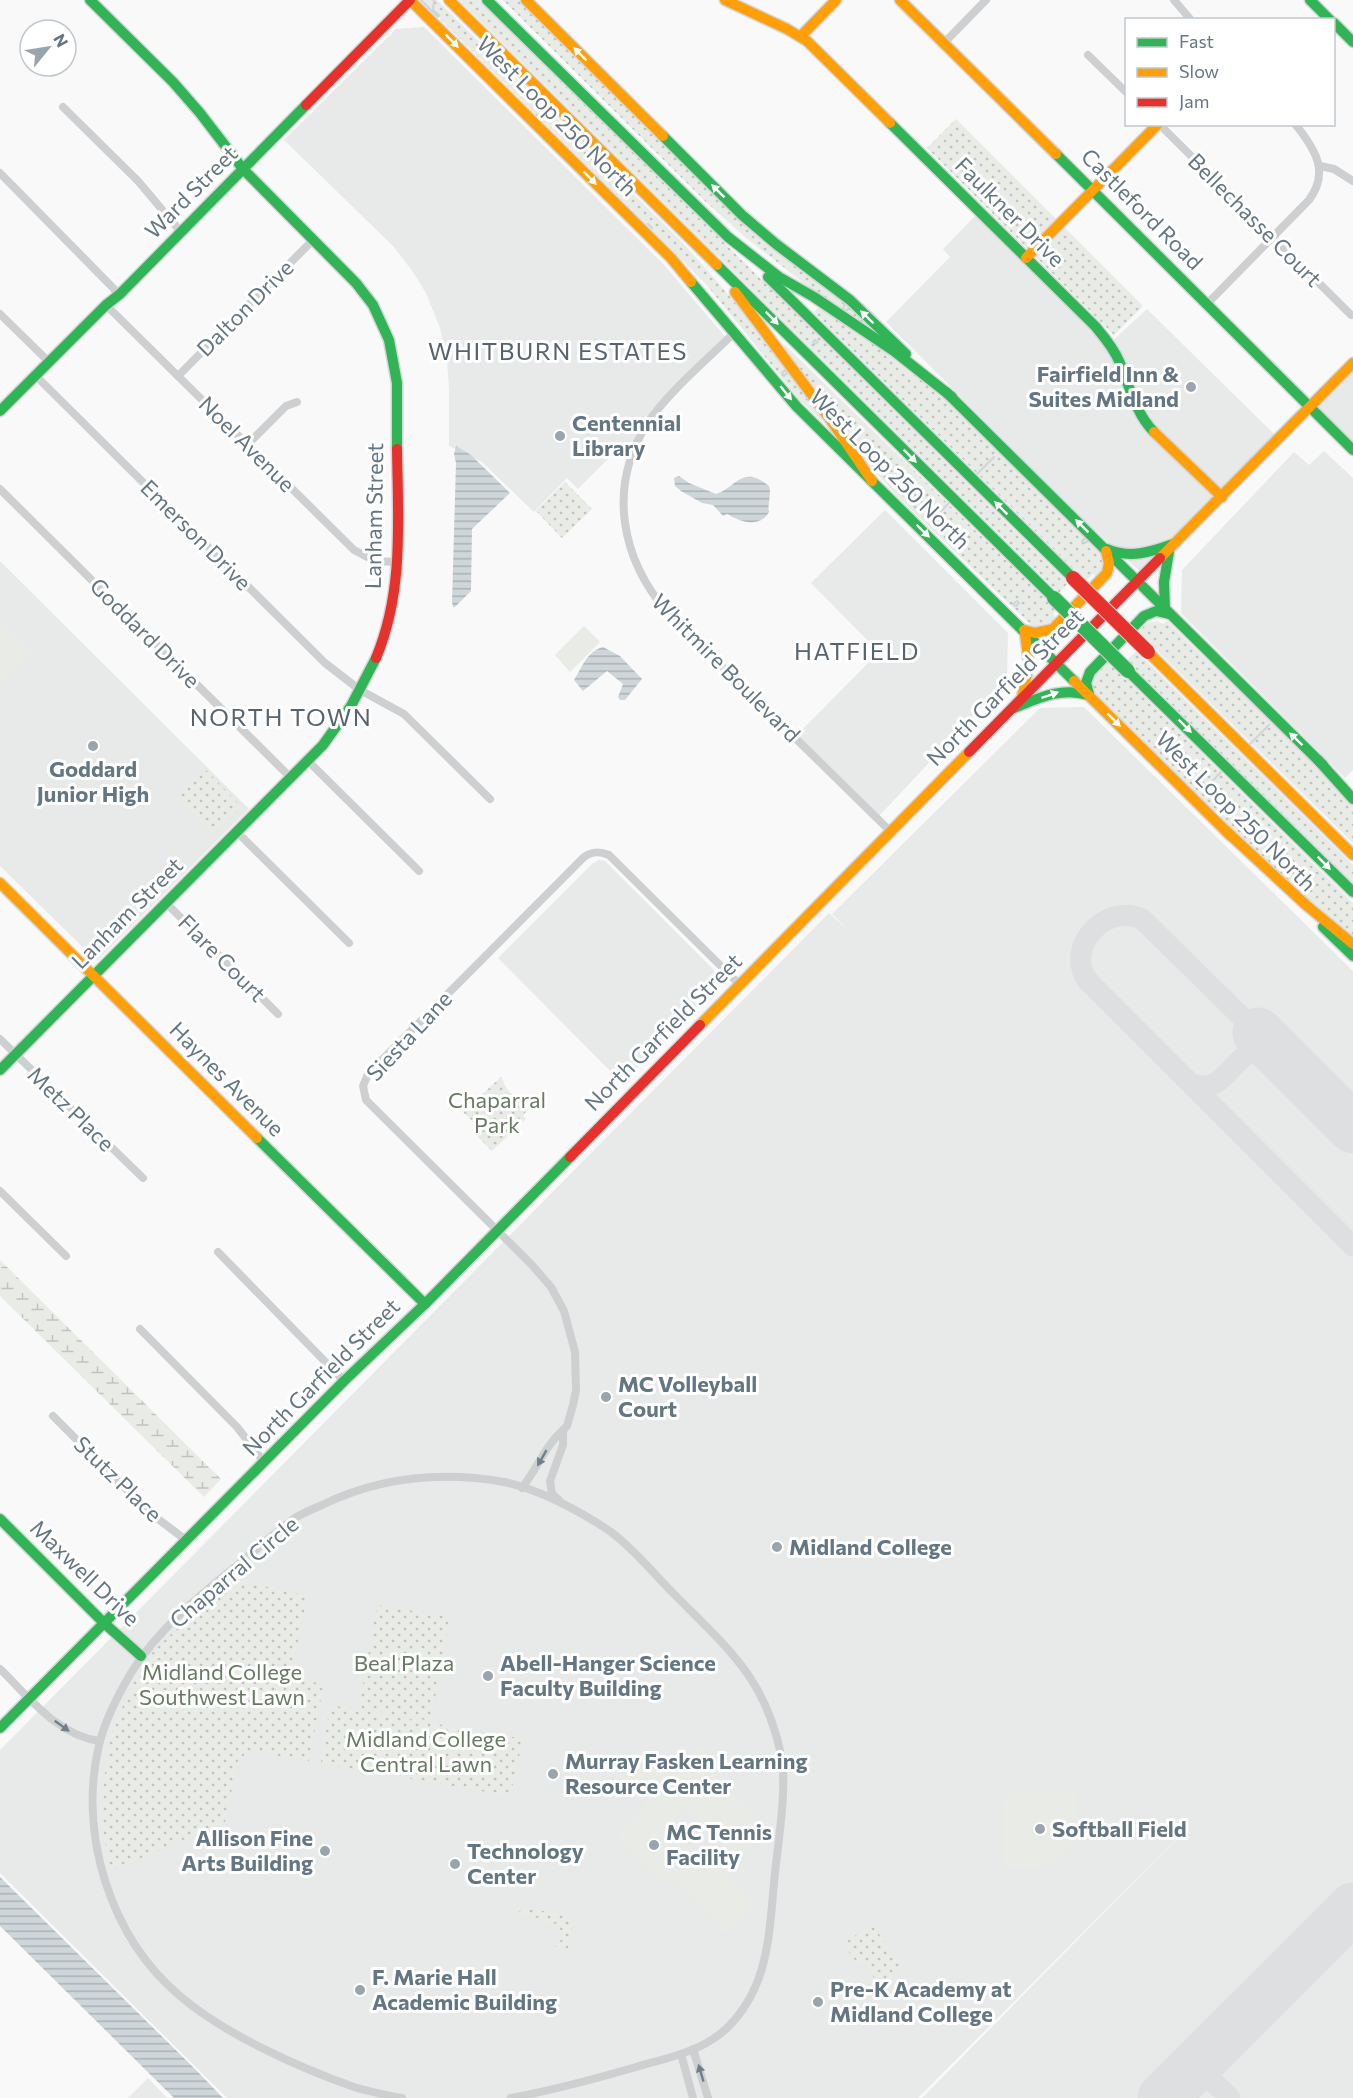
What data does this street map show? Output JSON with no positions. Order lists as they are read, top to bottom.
{
  "streets": {
    "main road": [
      "West Loop 250 North",
      "Ward Street",
      "Castleford Road",
      "Faulkner Drive",
      "Lanham Street",
      "North Garfield Street",
      "Haynes Avenue",
      "Maxwell Drive"
    ],
    "street": [
      "Bellechasse Court",
      "Dalton Drive",
      "Noel Avenue",
      "Emerson Drive",
      "Goddard Drive",
      "Whitmire Boulevard",
      "Flare Court",
      "Siesta Lane",
      "Metz Place",
      "Stutz Place",
      "Chaparral Circle"
    ]
  },
  "crossings": [
    ["West Loop 250 North", "Ward Street"],
    ["West Loop 250 North", "Whitmire Boulevard"],
    ["West Loop 250 North", "North Garfield Street"],
    ["Ward Street", "Noel Avenue"],
    ["Ward Street", "Lanham Street"],
    ["Ward Street", "Emerson Drive"],
    ["Castleford Road", "North Garfield Street"],
    ["Faulkner Drive", "North Garfield Street"],
    ["Dalton Drive", "Noel Avenue"],
    ["Dalton Drive", "Lanham Street"],
    ["Noel Avenue", "Lanham Street"],
    ["Lanham Street", "Emerson Drive"],
    ["Lanham Street", "Goddard Drive"],
    ["Lanham Street", "Flare Court"],
    ["Lanham Street", "Haynes Avenue"],
    ["Lanham Street", "Metz Place"],
    ["Whitmire Boulevard", "North Garfield Street"],
    ["North Garfield Street", "Siesta Lane"],
    ["North Garfield Street", "Haynes Avenue"],
    ["North Garfield Street", "Stutz Place"],
    ["North Garfield Street", "Maxwell Drive"],
    ["Siesta Lane", "Chaparral Circle"],
    ["Chaparral Circle", "Maxwell Drive"]
  ],
  "districts": ["WHITBURN ESTATES", "HATFIELD", "NORTH TOWN"],
  "parks": [
    "Chaparral Park",
    "Beal Plaza",
    "Midland College Southwest Lawn",
    "Midland College Central Lawn"
  ],
  "places": [
    "Fairfield Inn & Suites Midland",
    "Centennial Library",
    "Goddard Junior High",
    "MC Volleyball Court",
    "Midland College",
    "Abell-Hanger Science Faculty Building",
    "Murray Fasken Learning Resource Center",
    "Softball Field",
    "MC Tennis Facility",
    "Allison Fine Arts Building",
    "Technology Center",
    "F. Marie Hall Academic Building",
    "Pre-K Academy at Midland College"
  ],
  "legend": ["Fast", "Slow", "Jam"],
  "north": "top right"
}
